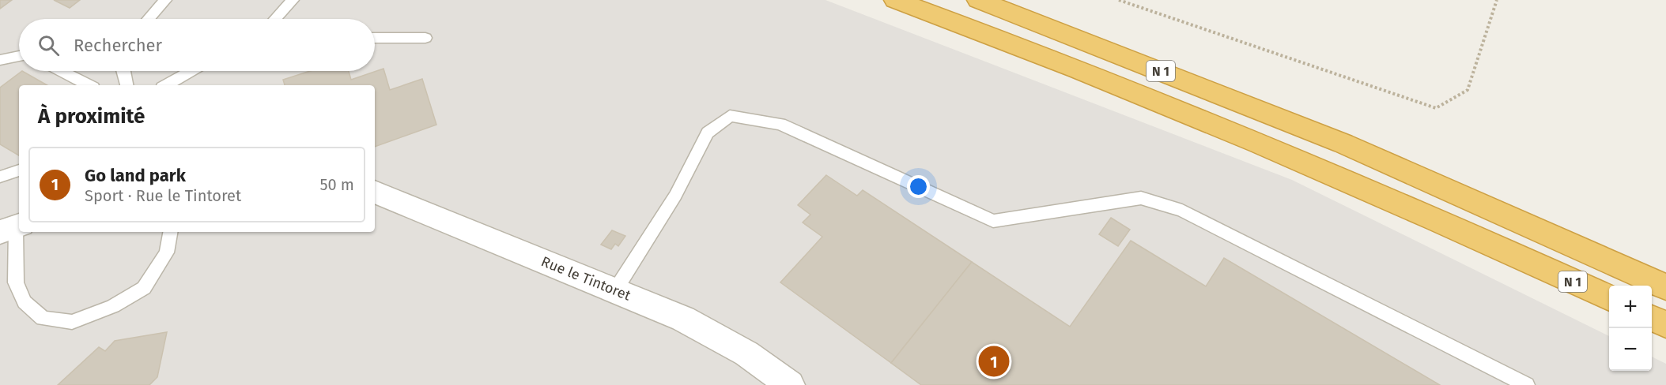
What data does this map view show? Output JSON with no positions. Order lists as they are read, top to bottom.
{
  "streets": {
    "highway": ["N 1"],
    "street": ["Rue le Tintoret"]
  },
  "page": {
    "search": "Rechercher",
    "heading": "À proximité",
    "list": [
      {
        "mark": "1",
        "name": "Go land park",
        "note": "Sport · Rue le Tintoret",
        "value": "50 m"
      }
    ],
    "map_buttons": ["+", "−"],
    "pins": "1"
  }
}
